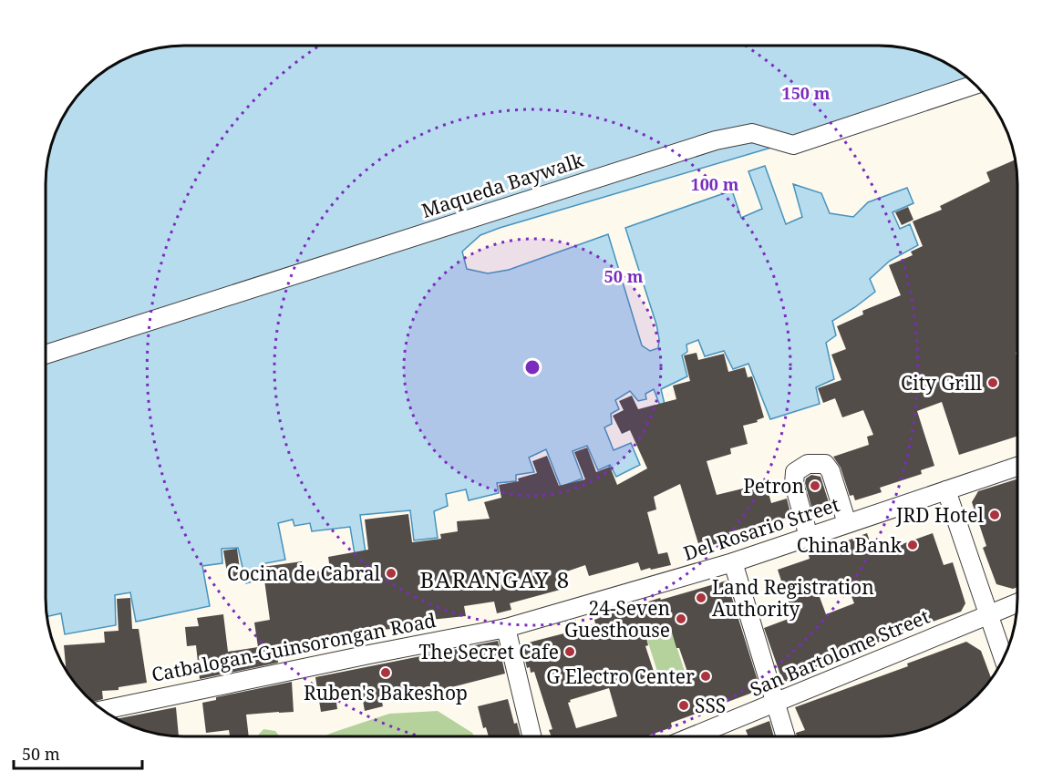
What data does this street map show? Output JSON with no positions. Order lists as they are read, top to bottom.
{
  "streets": {
    "street": [
      "Maqueda Baywalk",
      "Del Rosario Street",
      "Catbalogan-Guinsorongan Road",
      "San Bartolome Street"
    ]
  },
  "crossings": [
    ["Del Rosario Street", "Catbalogan-Guinsorongan Road"]
  ],
  "districts": ["BARANGAY 8"],
  "places": [
    "City Grill",
    "Petron",
    "JRD Hotel",
    "China Bank",
    "Cocina de Cabral",
    "Land Registration Authority",
    "24-Seven Guesthouse",
    "The Secret Cafe",
    "Ruben's Bakeshop",
    "G Electro Center",
    "SSS"
  ],
  "scale_bar": "50 m",
  "rings": ["150 m", "100 m", "50 m"]
}
